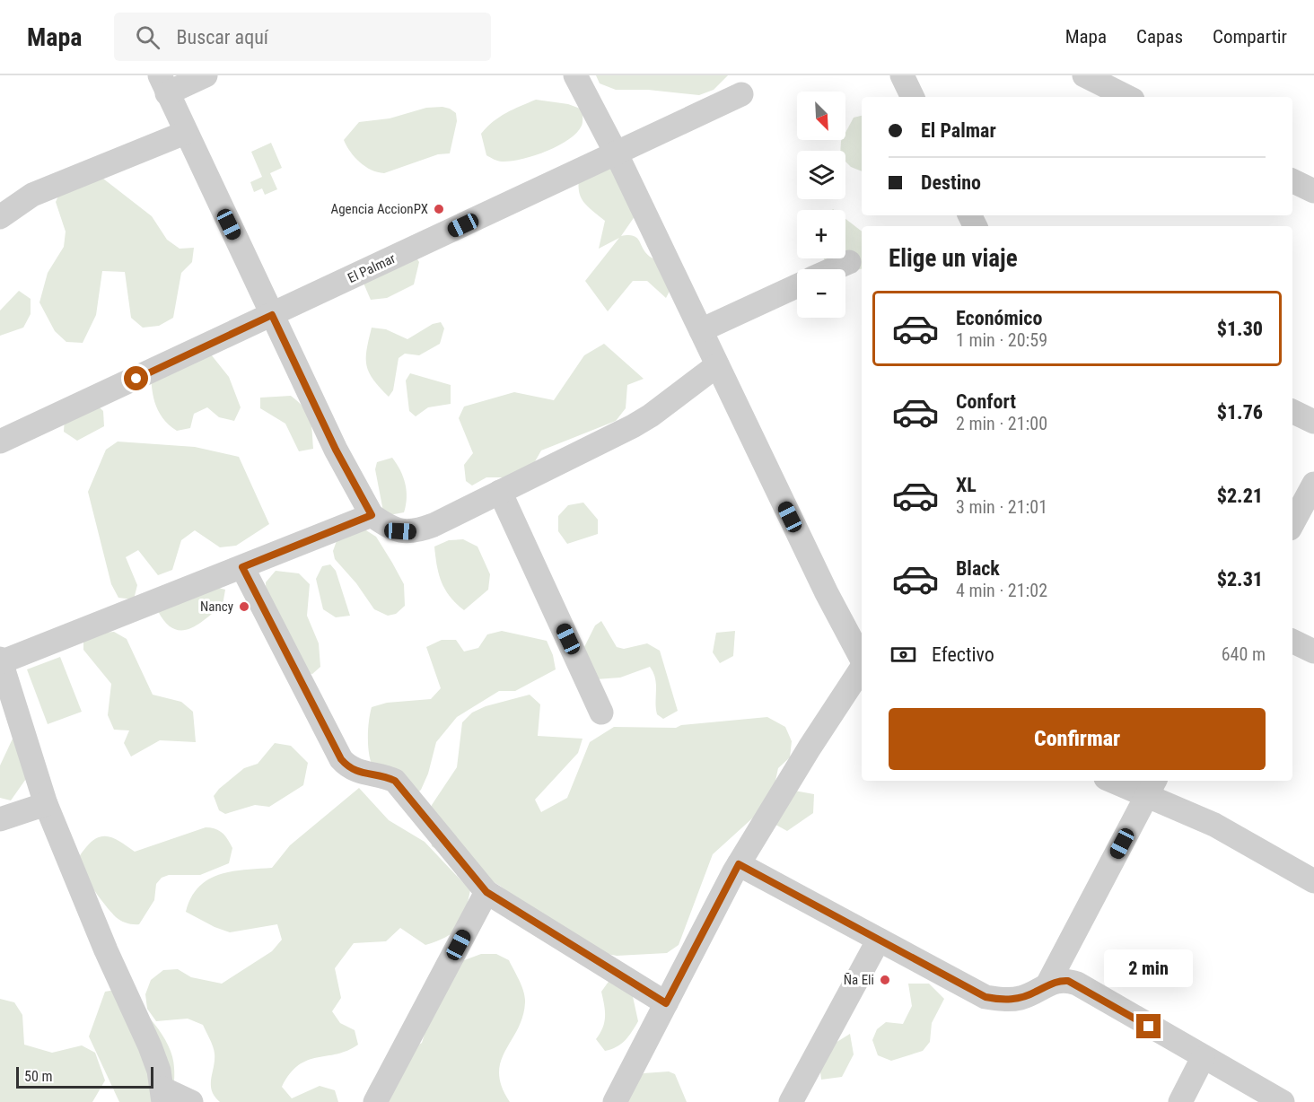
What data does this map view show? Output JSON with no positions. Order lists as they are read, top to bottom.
{
  "streets": {
    "street": ["El Palmar"]
  },
  "places": ["Agencia AccionPX", "Nancy", "Ña Eli"],
  "scale_bar": "50 m",
  "north": "bottom right",
  "page": {
    "header": "Mapa",
    "search": "Buscar aquí",
    "nav": ["Mapa", "Capas", "Compartir"],
    "map_buttons": ["+", "−"],
    "banner": ["El Palmar", "Destino"],
    "heading": "Elige un viaje",
    "list": [
      {
        "name": "Económico",
        "note": "1 min · 20:59",
        "value": "$1.30"
      },
      {
        "name": "Confort",
        "note": "2 min · 21:00",
        "value": "$1.76"
      },
      {
        "name": "XL",
        "note": "3 min · 21:01",
        "value": "$2.21"
      },
      {
        "name": "Black",
        "note": "4 min · 21:02",
        "value": "$2.31"
      }
    ],
    "pay": ["Efectivo", "640 m"],
    "buttons": "Confirmar",
    "bubble": "2 min",
    "scale": "50 m"
  }
}
